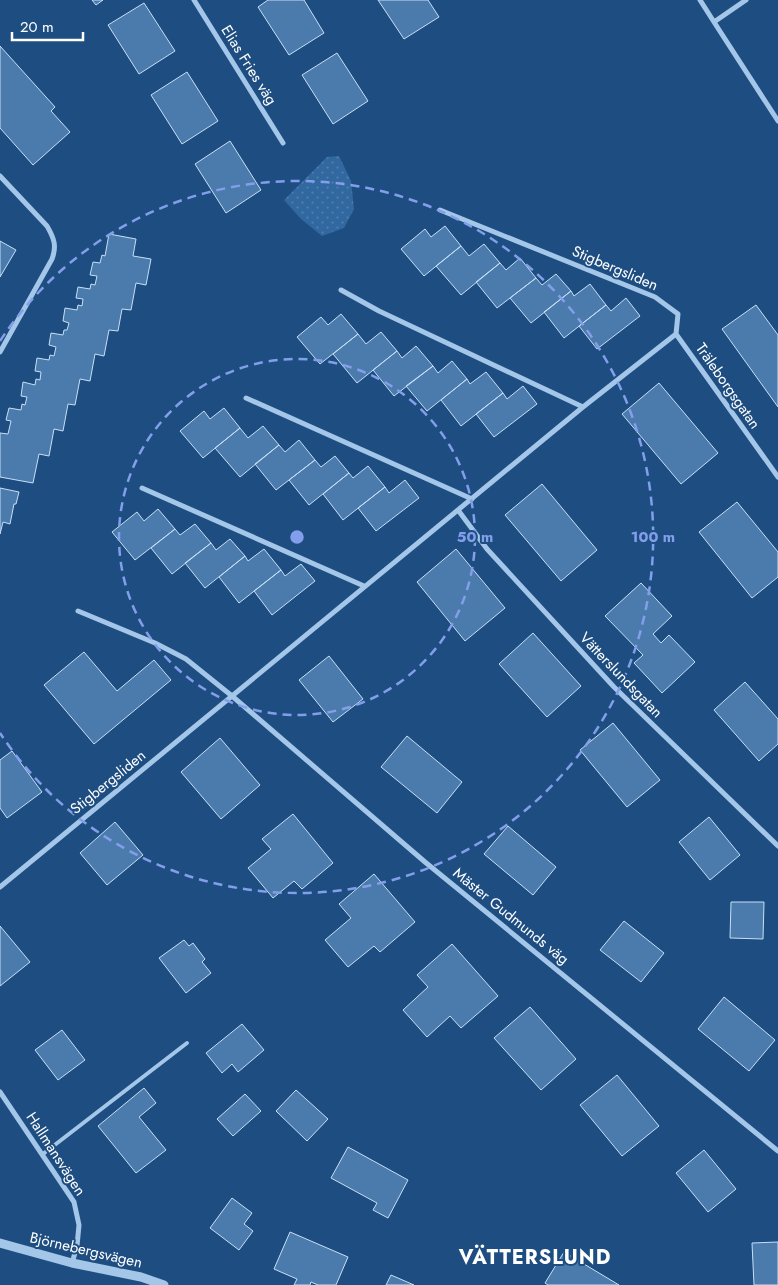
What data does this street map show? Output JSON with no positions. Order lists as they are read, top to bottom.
{
  "streets": {
    "street": [
      "Elias Fries väg",
      "Stigbergsliden",
      "Träleborgsgatan",
      "Vätterslundsgatan",
      "Mäster Gudmunds väg",
      "Hallmansvägen",
      "Björnebergsvägen"
    ]
  },
  "crossings": [
    ["Stigbergsliden", "Träleborgsgatan"],
    ["Stigbergsliden", "Vätterslundsgatan"],
    ["Stigbergsliden", "Mäster Gudmunds väg"],
    ["Hallmansvägen", "Björnebergsvägen"]
  ],
  "districts": ["VÄTTERSLUND"],
  "scale_bar": "20 m",
  "rings": ["50 m", "100 m"]
}
